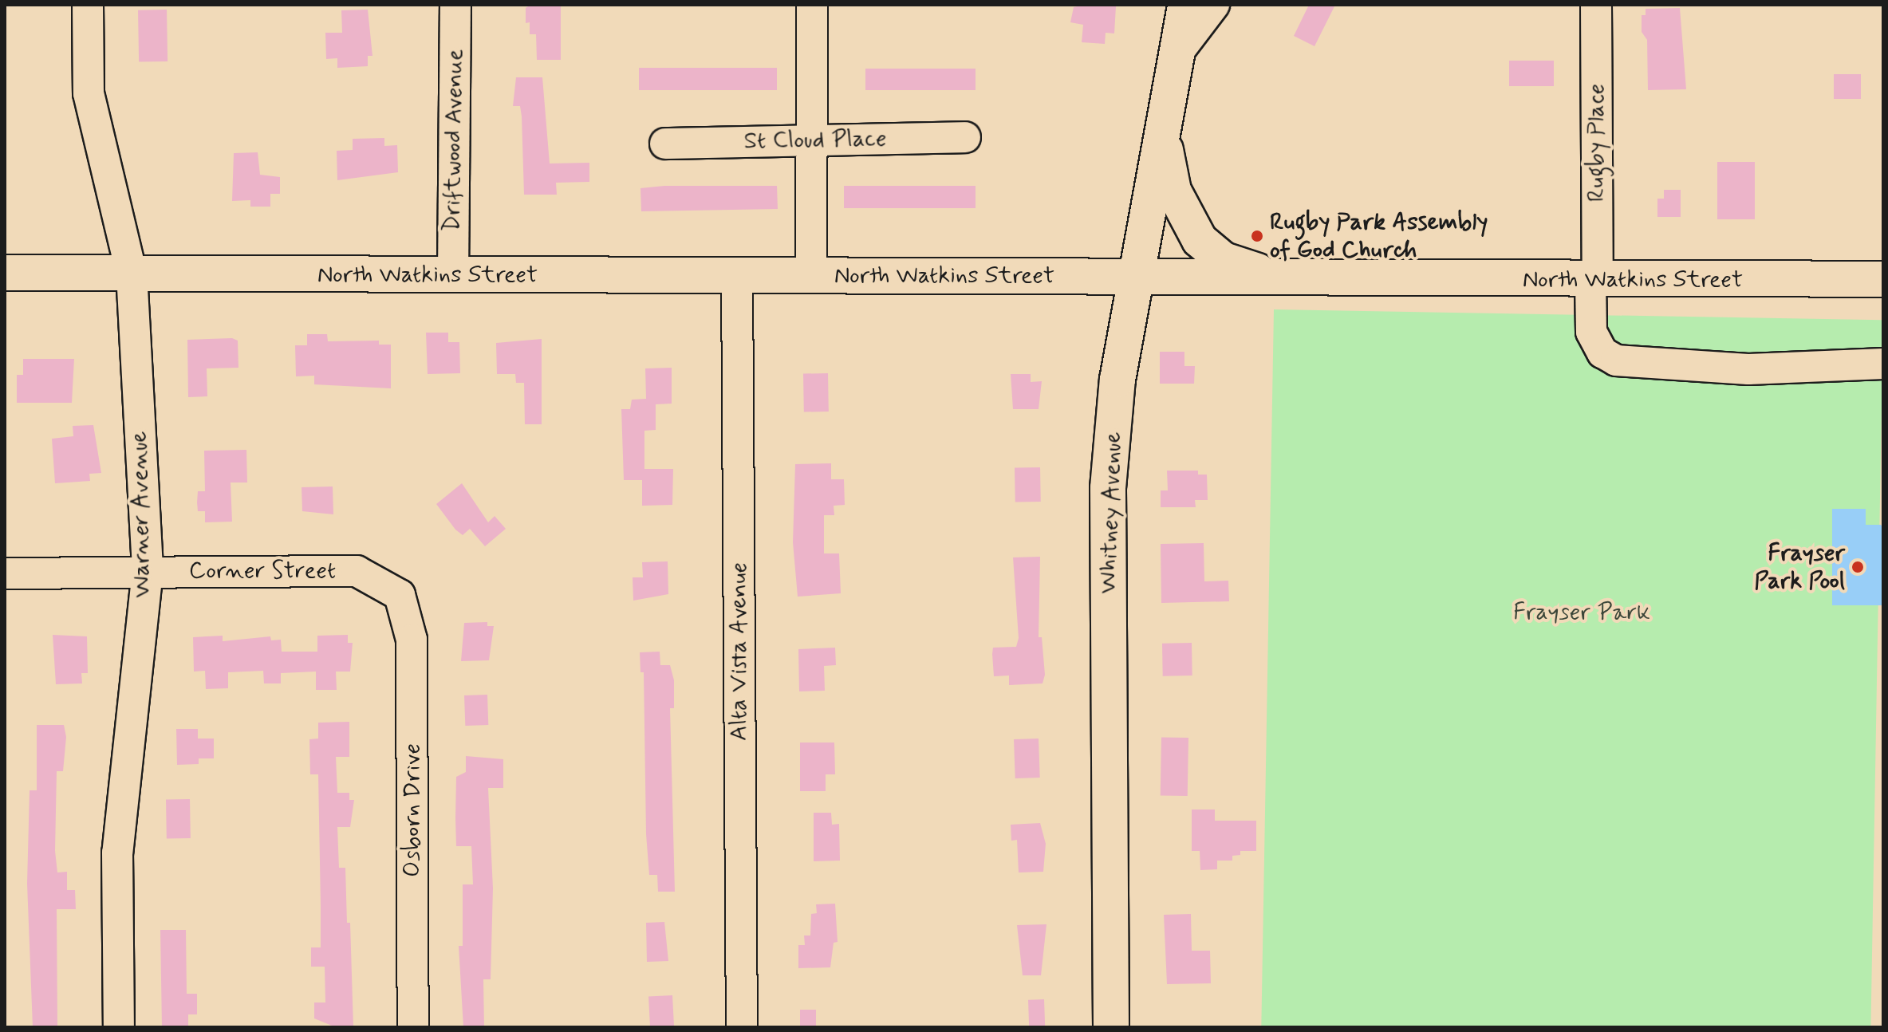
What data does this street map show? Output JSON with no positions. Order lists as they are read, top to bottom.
{
  "streets": {
    "main road": ["North Watkins Street", "Whitney Avenue"],
    "street": [
      "Driftwood Avenue",
      "St Cloud Place",
      "Rugby Place",
      "Warner Avenue",
      "Corner Street",
      "Alta Vista Avenue",
      "Osborn Drive"
    ]
  },
  "crossings": [
    ["Driftwood Avenue", "North Watkins Street"],
    ["Rugby Place", "North Watkins Street"],
    ["North Watkins Street", "Whitney Avenue"],
    ["North Watkins Street", "Warner Avenue"],
    ["North Watkins Street", "Alta Vista Avenue"],
    ["Warner Avenue", "Corner Street"],
    ["Corner Street", "Osborn Drive"]
  ],
  "parks": ["Frayser Park"],
  "places": ["Rugby Park Assembly of God Church", "Frayser Park Pool"]
}
